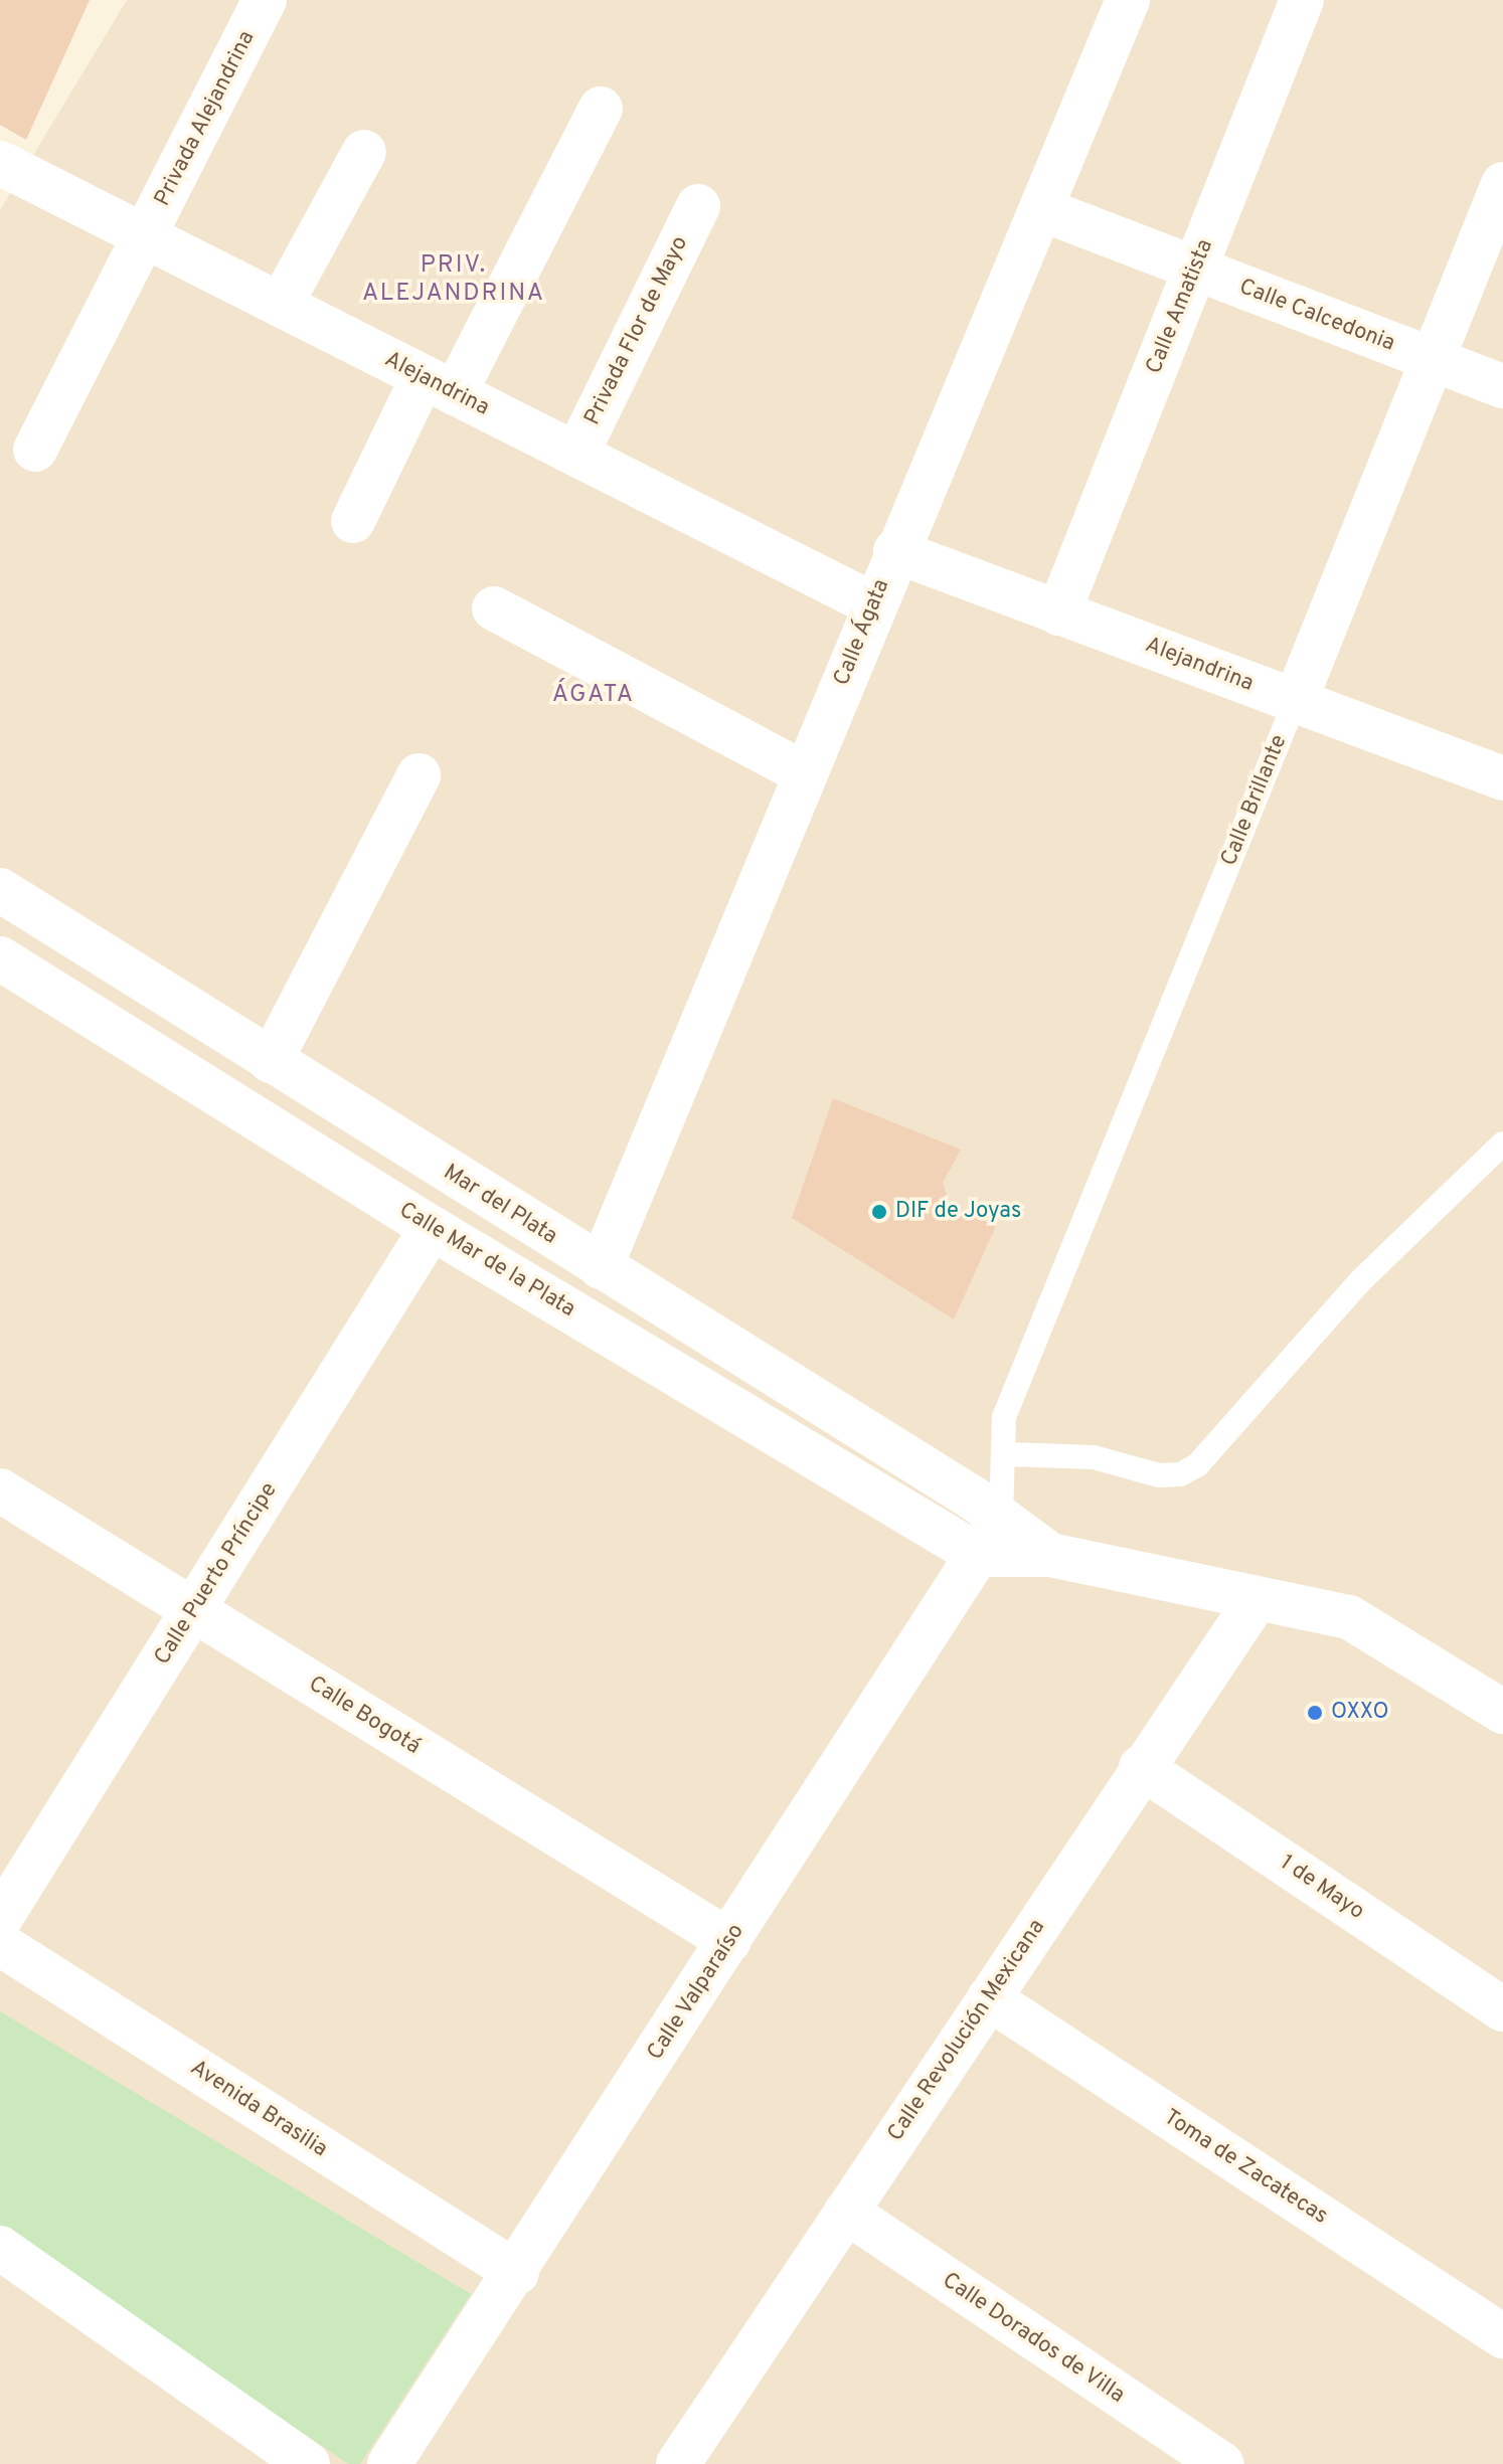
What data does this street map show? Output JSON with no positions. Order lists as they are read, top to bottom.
{
  "streets": {
    "street": [
      "Privada Alejandrina",
      "Calle Amatista",
      "Calle Calcedonia",
      "Privada Flor de Mayo",
      "Alejandrina",
      "Calle Ágata",
      "Calle Brillante",
      "Mar del Plata",
      "Calle Mar de la Plata",
      "Calle Puerto Príncipe",
      "Calle Bogotá",
      "1 de Mayo",
      "Calle Valparaíso",
      "Calle Revolución Mexicana",
      "Avenida Brasilia",
      "Toma de Zacatecas",
      "Calle Dorados de Villa"
    ]
  },
  "crossings": [
    ["Privada Alejandrina", "Alejandrina"],
    ["Calle Amatista", "Calle Calcedonia"],
    ["Calle Amatista", "Alejandrina"],
    ["Calle Calcedonia", "Calle Ágata"],
    ["Calle Calcedonia", "Calle Brillante"],
    ["Privada Flor de Mayo", "Alejandrina"],
    ["Alejandrina", "Calle Ágata"],
    ["Alejandrina", "Calle Brillante"],
    ["Calle Ágata", "Mar del Plata"],
    ["Mar del Plata", "Calle Valparaíso"],
    ["Calle Mar de la Plata", "Calle Puerto Príncipe"],
    ["Calle Mar de la Plata", "Calle Valparaíso"],
    ["Calle Puerto Príncipe", "Calle Bogotá"],
    ["Calle Bogotá", "Calle Valparaíso"],
    ["1 de Mayo", "Calle Revolución Mexicana"],
    ["Calle Valparaíso", "Avenida Brasilia"],
    ["Calle Revolución Mexicana", "Toma de Zacatecas"],
    ["Calle Revolución Mexicana", "Calle Dorados de Villa"]
  ],
  "districts": ["PRIV. ALEJANDRINA", "ÁGATA"],
  "places": ["DIF de Joyas", "OXXO"]
}
